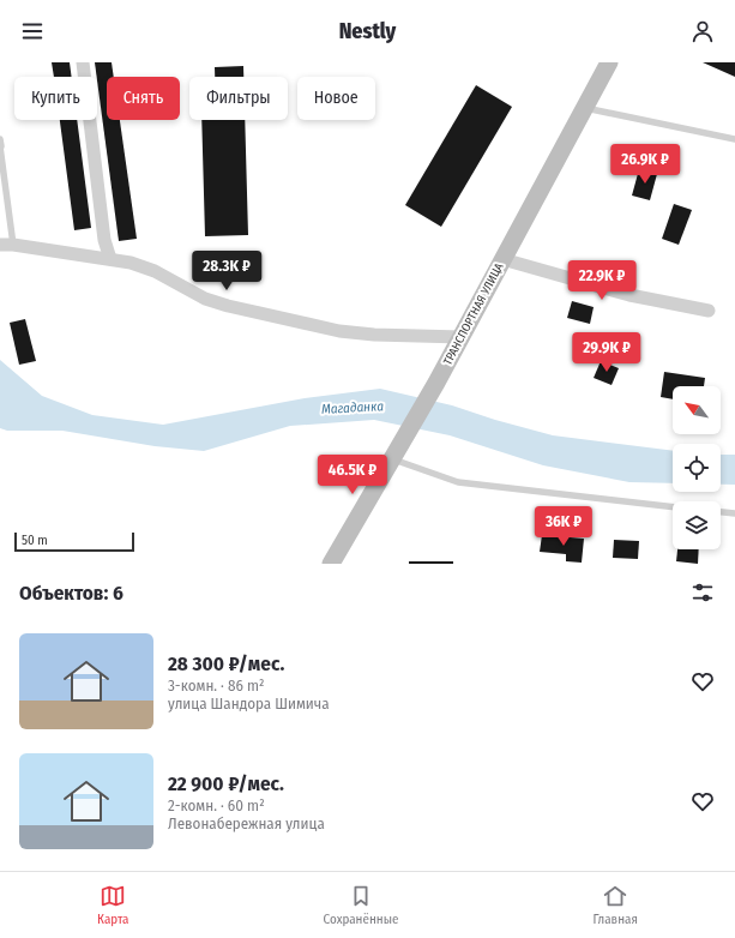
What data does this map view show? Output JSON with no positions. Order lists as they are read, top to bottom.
{
  "streets": {
    "main road": ["ТРАНСПОРТНАЯ УЛИЦА"]
  },
  "water": ["Магаданка"],
  "scale_bar": "50 m",
  "north": "top left",
  "page": {
    "header": "Nestly",
    "chip": [
      "Купить",
      "Снять",
      "Фильтры",
      "Новое"
    ],
    "price": [
      "26.9K ₽",
      "28.3K ₽",
      "22.9K ₽",
      "29.9K ₽",
      "46.5K ₽",
      "36K ₽"
    ],
    "scale": "50 m",
    "heading": "Объектов: 6",
    "list": [
      {
        "name": "28 300 ₽/мес.",
        "note": "3-комн. · 86 m² · улица Шандора Шимича"
      },
      {
        "name": "22 900 ₽/мес.",
        "note": "2-комн. · 60 m² · Левонабережная улица"
      }
    ],
    "tabs": ["Карта", "Сохранённые", "Главная"]
  }
}
